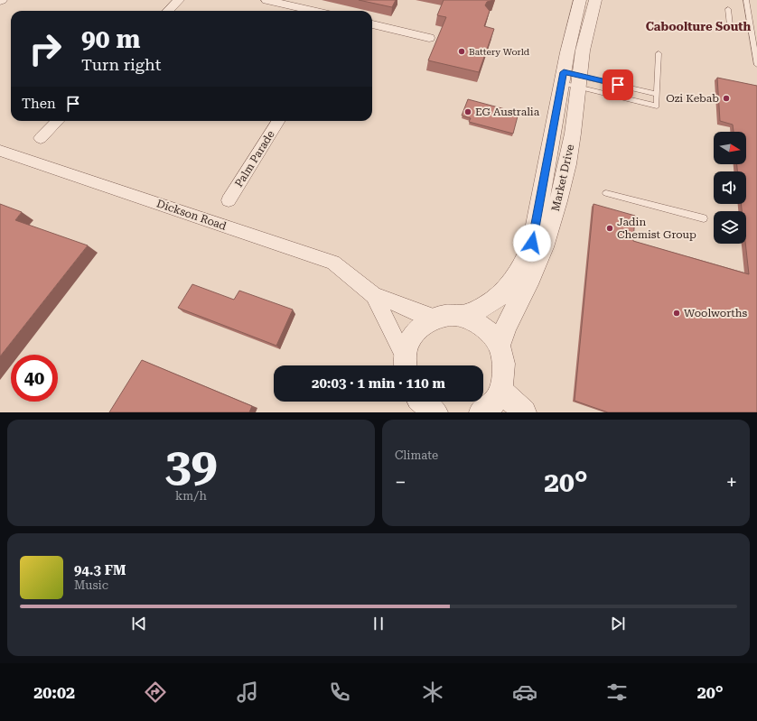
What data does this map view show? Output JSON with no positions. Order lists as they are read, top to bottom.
{
  "streets": {
    "street": ["Palm Parade", "Market Drive", "Dickson Road"]
  },
  "districts": ["Caboolture South"],
  "places": [
    "Battery World",
    "Ozi Kebab",
    "EG Australia",
    "Jadin Chemist Group",
    "Woolworths"
  ],
  "north": "right",
  "page": {
    "turn": ["90 m", "Turn right"],
    "then": "Then",
    "limit": "40",
    "trip": "20:03 · 1 min · 110 m",
    "tile": [
      ["39", "km/h"],
      "Climate"
    ],
    "heat": ["−", "20°", "+"],
    "song": ["94.3 FM", "Music"],
    "tabs": ["20:02", "20°"]
  }
}
